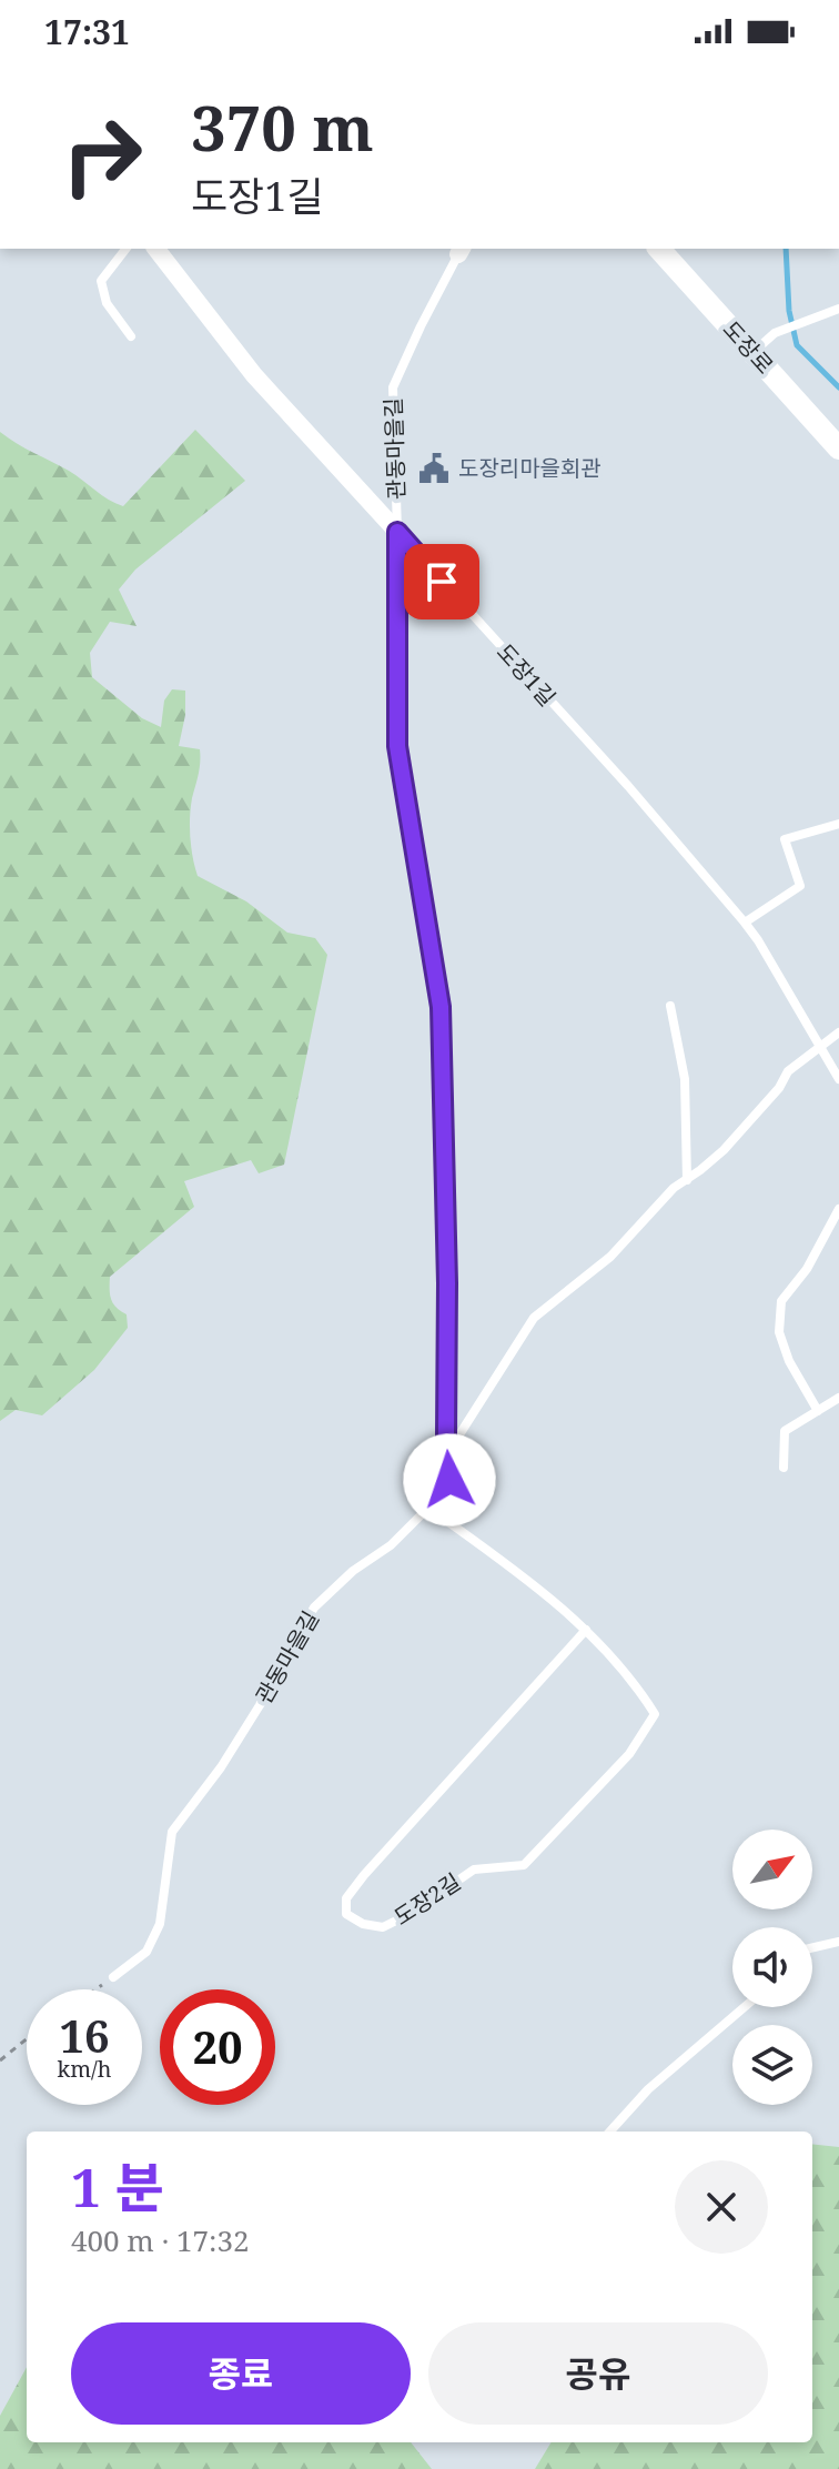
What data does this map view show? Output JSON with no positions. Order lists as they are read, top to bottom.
{
  "streets": {
    "street": ["도장로", "관동마을길", "도장1길"],
    "lane": ["도장2길"]
  },
  "crossings": [
    ["관동마을길", "도장1길"],
    ["관동마을길", "도장2길"]
  ],
  "places": {
    "public building": ["도장리마을회관"]
  },
  "north": "top right",
  "page": {
    "status": "17:31",
    "turn": ["370 m", "도장1길"],
    "speed": "16 km/h",
    "limit": "20",
    "heading": ["1 분", "400 m · 17:32"],
    "buttons": ["종료", "공유"]
  }
}
